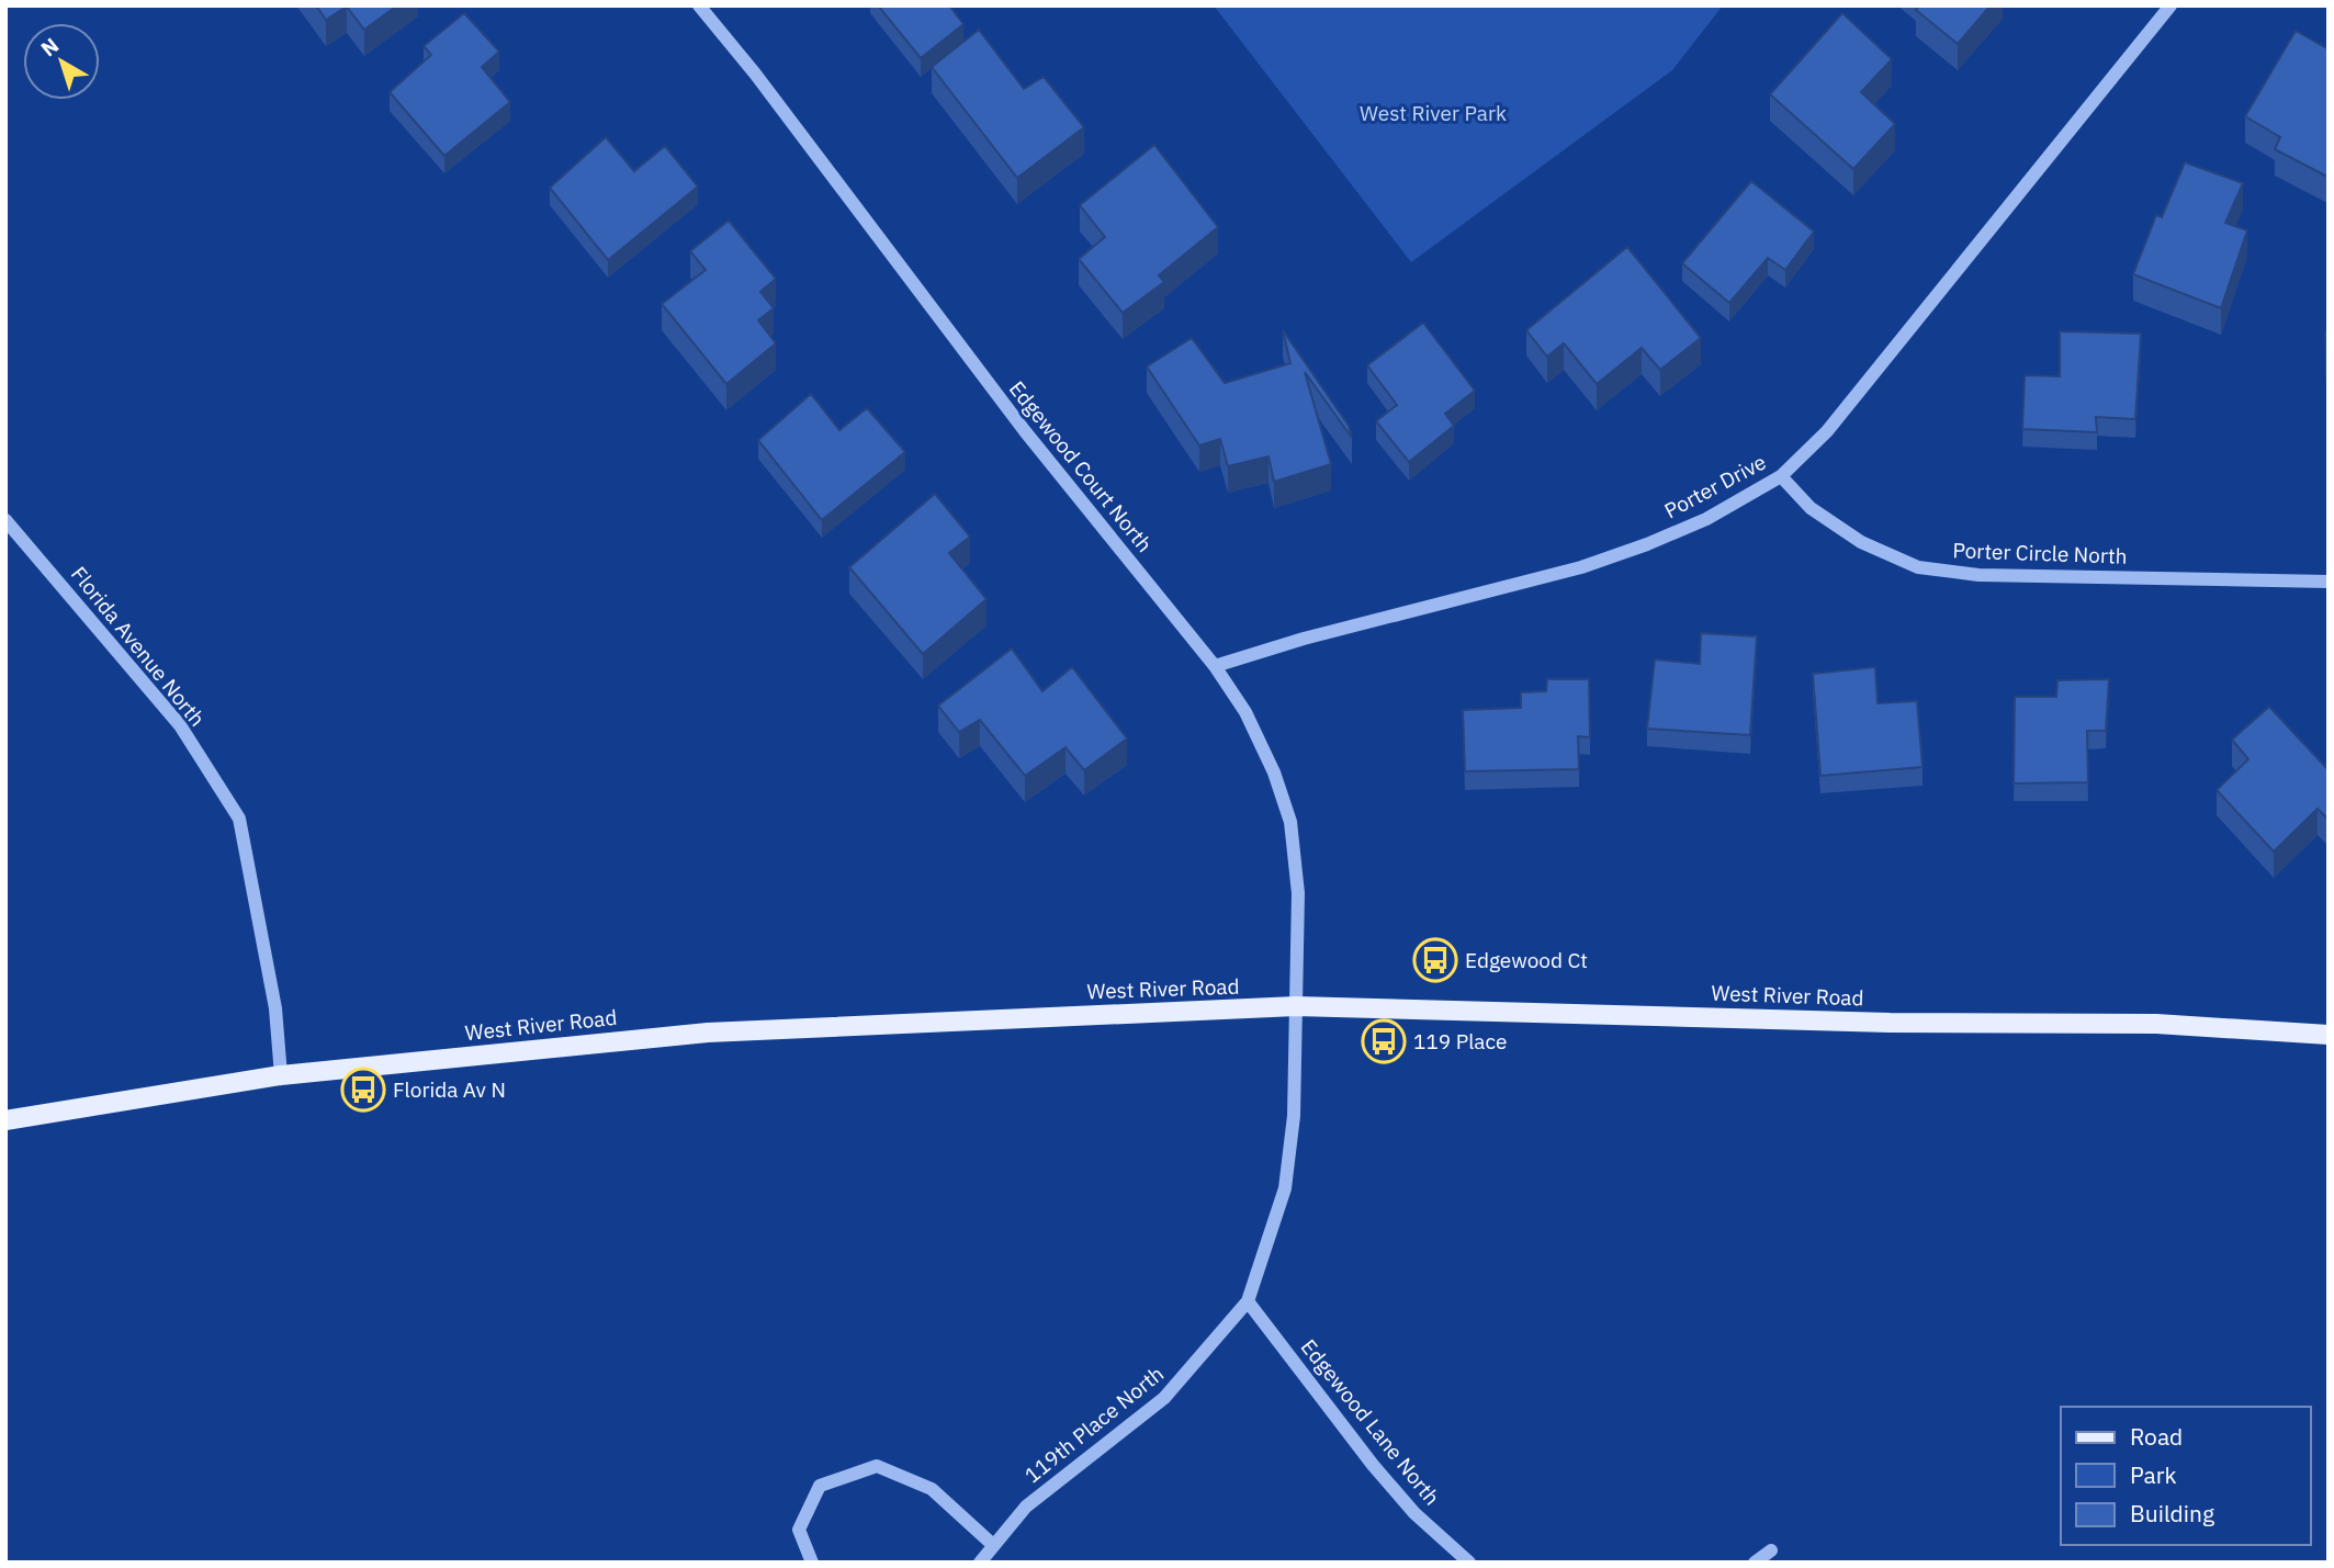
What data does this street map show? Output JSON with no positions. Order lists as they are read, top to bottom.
{
  "streets": {
    "main road": ["West River Road"],
    "street": [
      "Edgewood Court North",
      "Porter Drive",
      "Porter Circle North",
      "Florida Avenue North",
      "Edgewood Lane North",
      "119th Place North"
    ]
  },
  "crossings": [
    ["Edgewood Court North", "Porter Drive"],
    ["Edgewood Court North", "West River Road"],
    ["Edgewood Court North", "119th Place North"],
    ["Porter Drive", "Porter Circle North"],
    ["Florida Avenue North", "West River Road"],
    ["West River Road", "119th Place North"],
    ["Edgewood Lane North", "119th Place North"]
  ],
  "parks": ["West River Park"],
  "places": {
    "bus stop": ["Edgewood Ct", "119 Place", "Florida Av N"]
  },
  "legend": ["Road", "Park", "Building"],
  "north": "top left"
}
